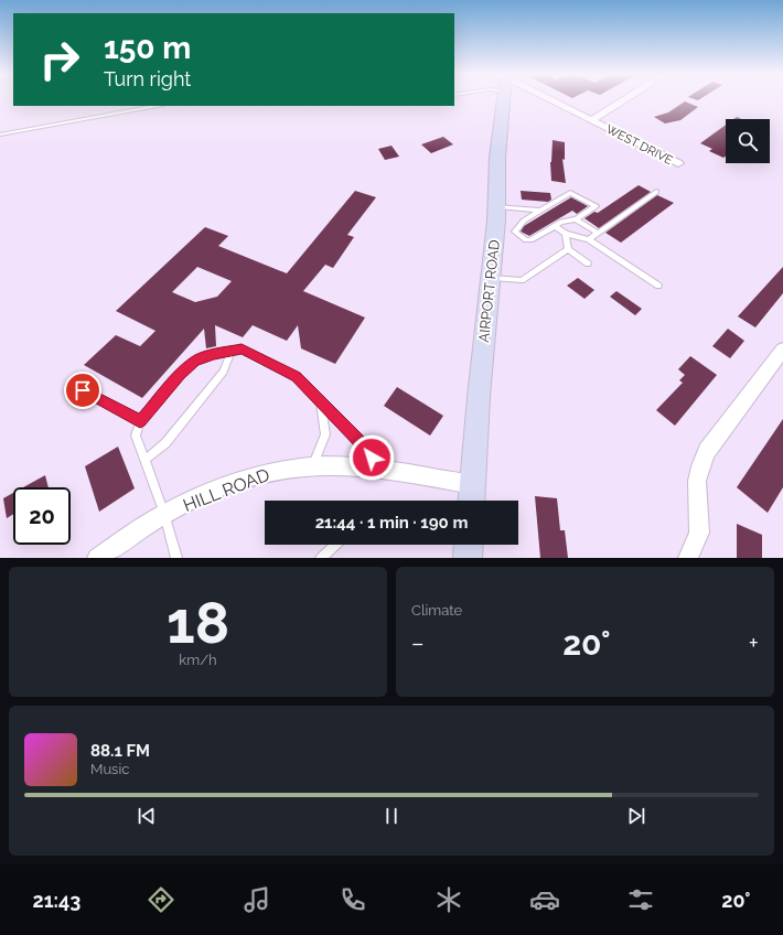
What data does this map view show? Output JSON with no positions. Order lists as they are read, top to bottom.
{
  "streets": {
    "street": ["WEST DRIVE", "AIRPORT ROAD", "HILL ROAD"]
  },
  "crossings": [
    ["AIRPORT ROAD", "HILL ROAD"]
  ],
  "page": {
    "turn": ["150 m", "Turn right"],
    "limit": "20",
    "trip": "21:44 · 1 min · 190 m",
    "tile": [
      ["18", "km/h"],
      "Climate"
    ],
    "heat": ["−", "20°", "+"],
    "song": ["88.1 FM", "Music"],
    "tabs": ["21:43", "20°"]
  }
}
